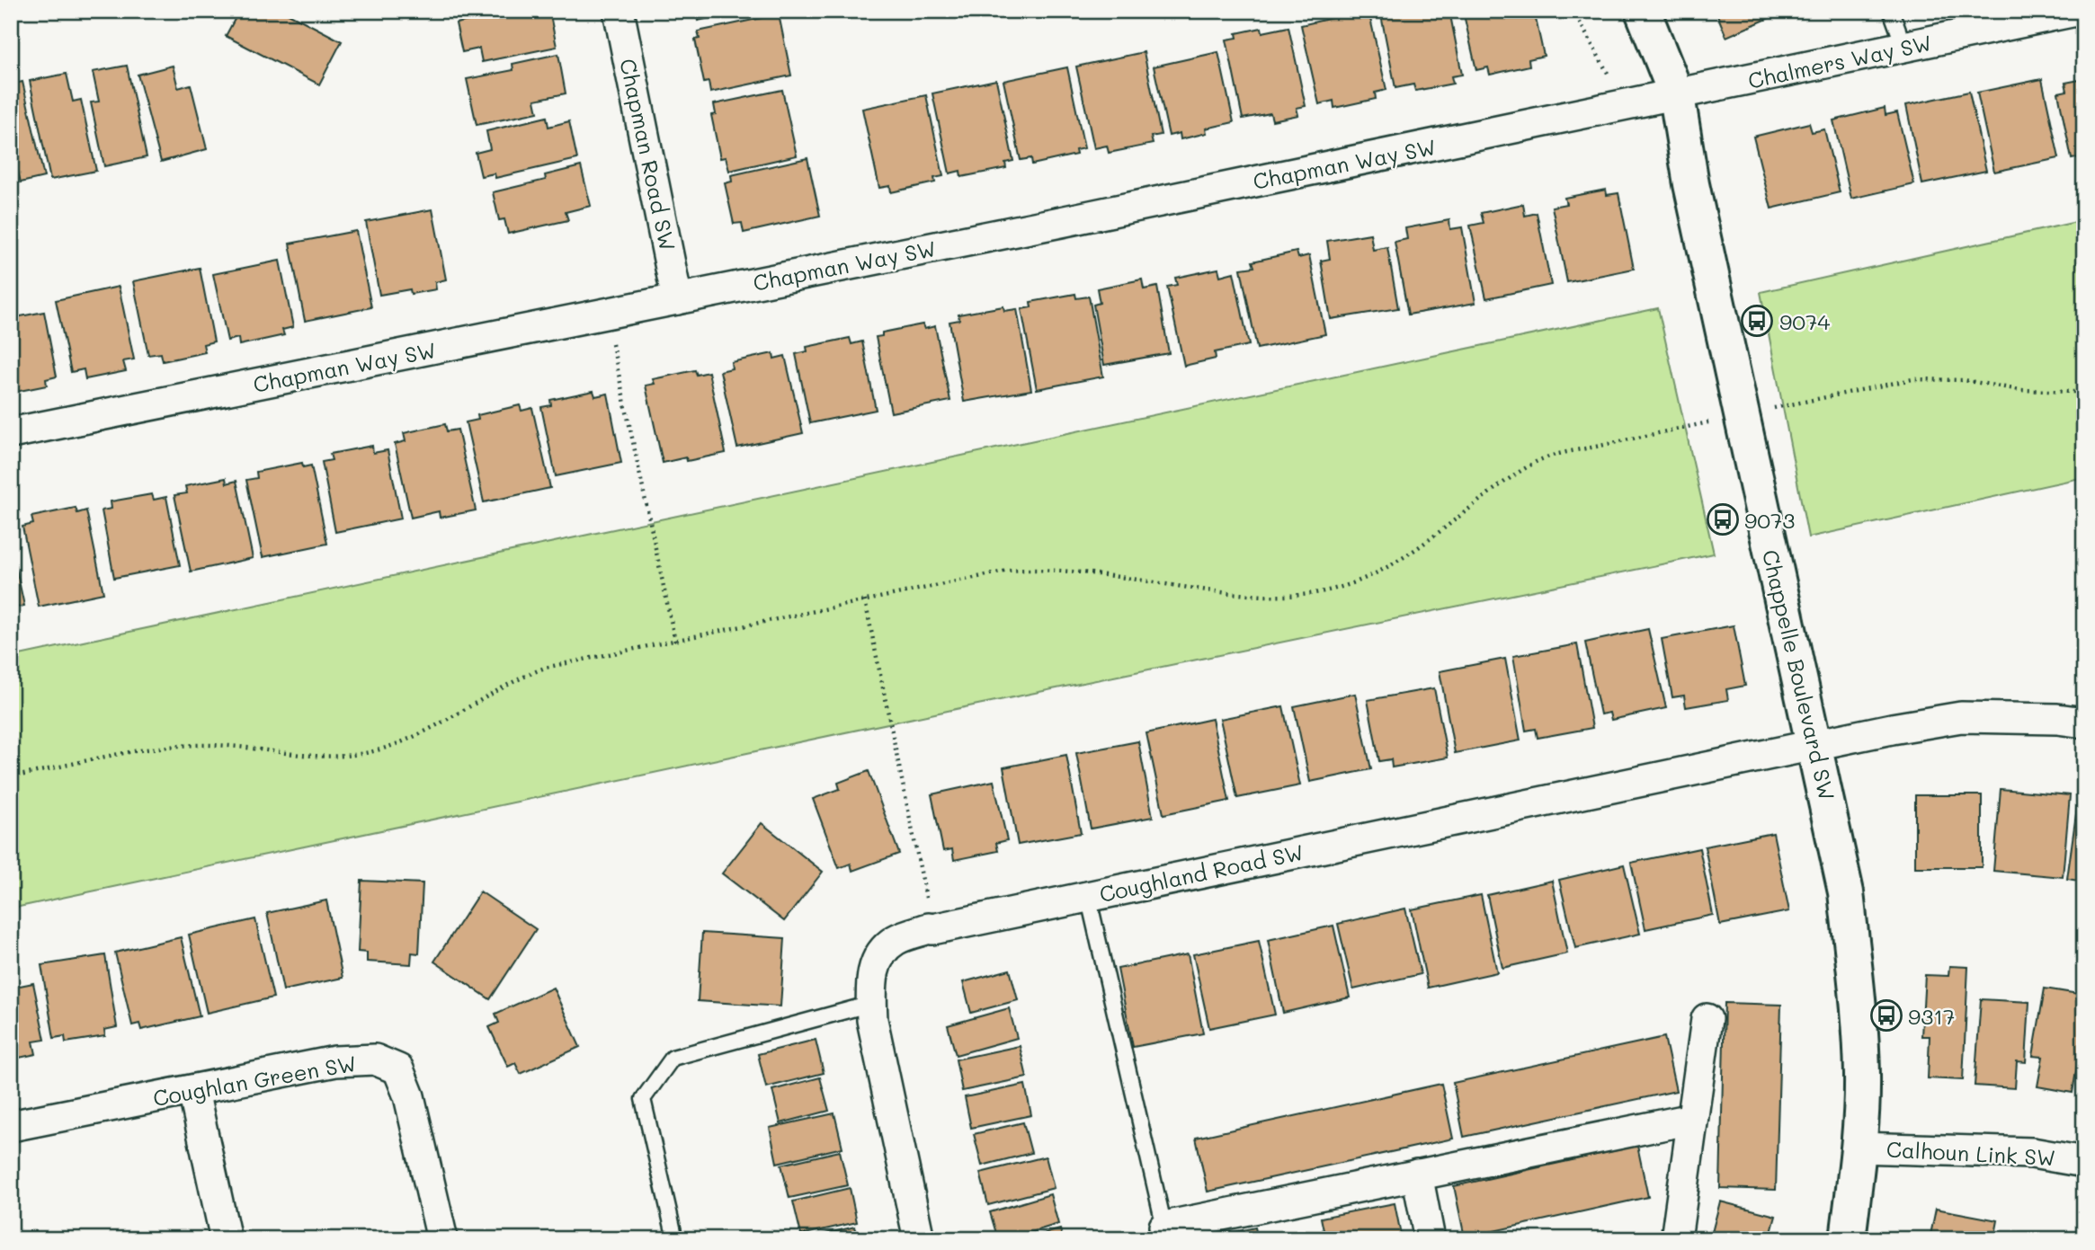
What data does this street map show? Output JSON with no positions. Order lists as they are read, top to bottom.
{
  "streets": {
    "street": [
      "Chalmers Way SW",
      "Chapman Road SW",
      "Chapman Way SW",
      "Chappelle Boulevard SW",
      "Coughland Road SW",
      "Coughlan Green SW",
      "Calhoun Link SW"
    ]
  },
  "crossings": [
    ["Chalmers Way SW", "Chapman Way SW"],
    ["Chalmers Way SW", "Chappelle Boulevard SW"],
    ["Chapman Road SW", "Chapman Way SW"],
    ["Chapman Way SW", "Chappelle Boulevard SW"],
    ["Chappelle Boulevard SW", "Coughland Road SW"],
    ["Chappelle Boulevard SW", "Calhoun Link SW"]
  ],
  "places": {
    "bus stop": ["9074", "9073", "9317"]
  }
}
